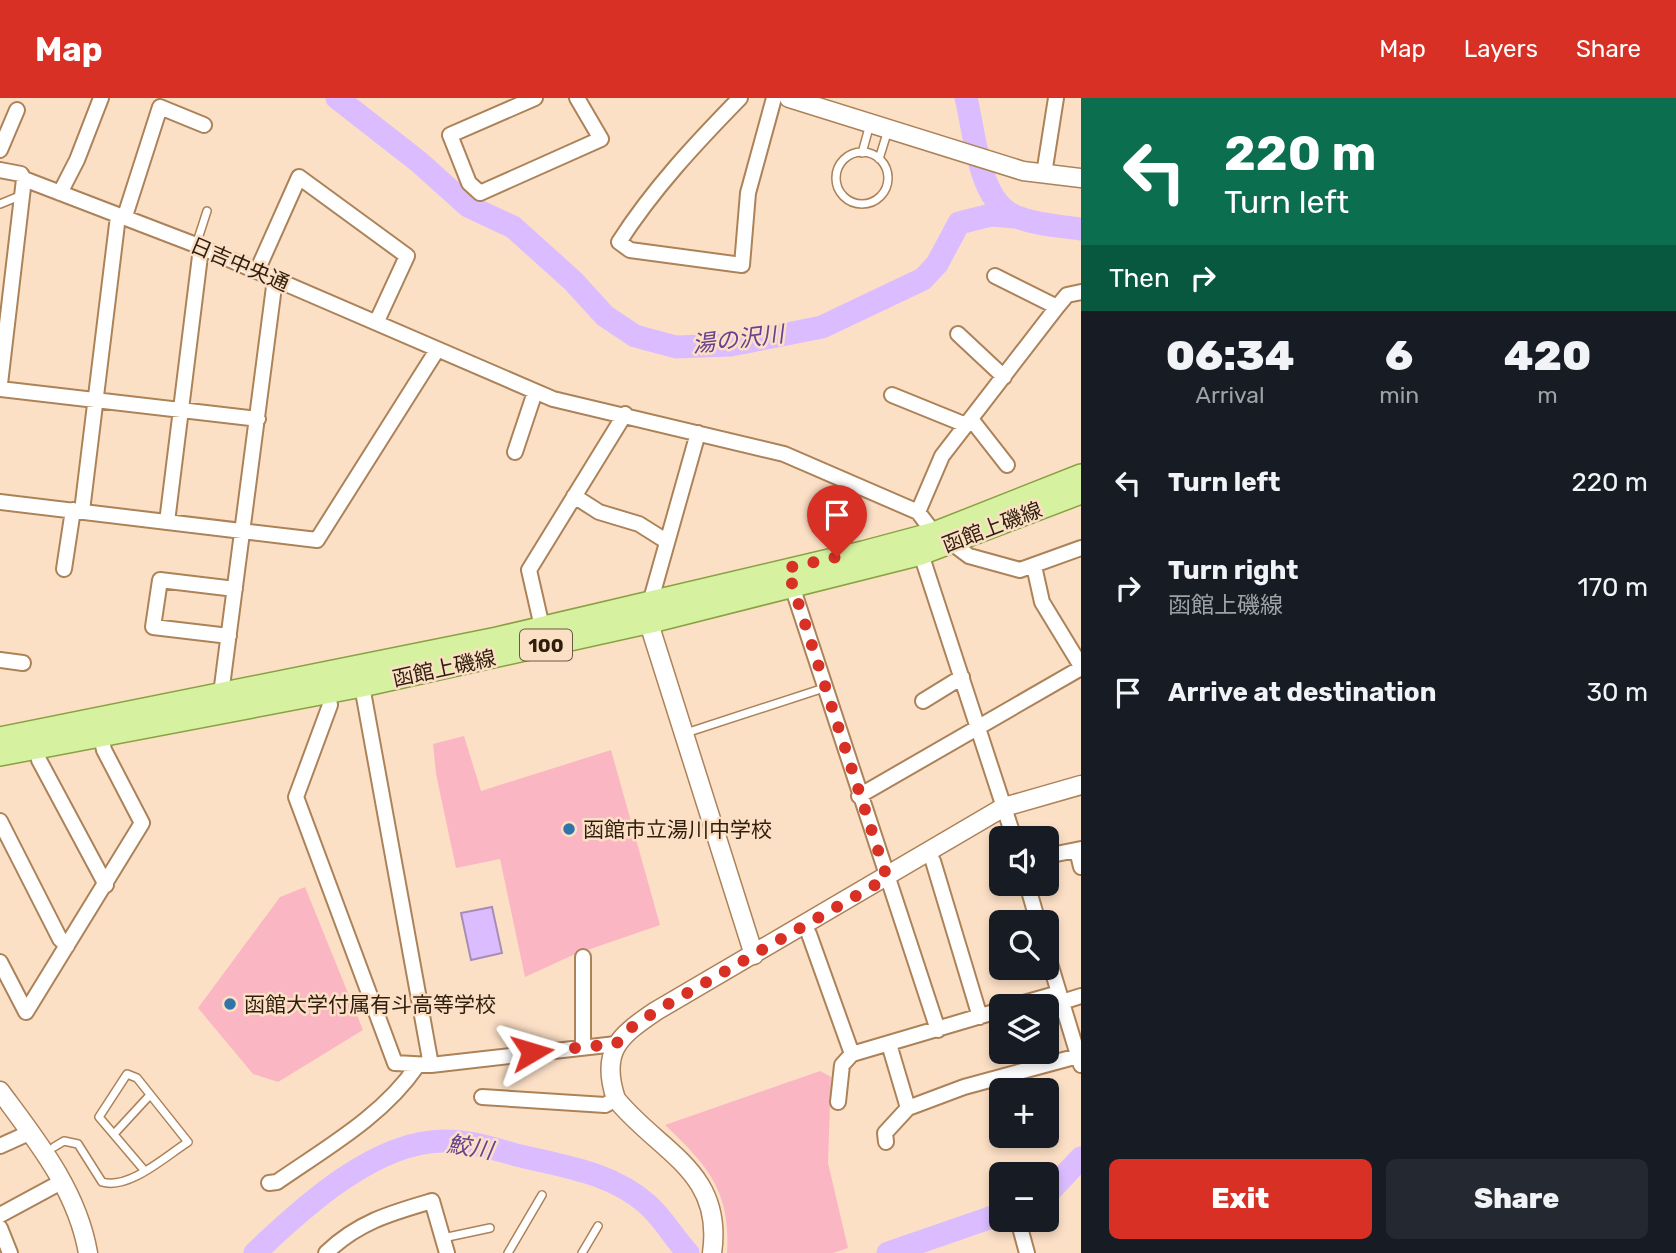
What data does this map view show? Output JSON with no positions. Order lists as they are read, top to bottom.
{
  "streets": {
    "main road": ["函館上磯線", "100"],
    "street": ["日吉中央通"]
  },
  "water": ["湯の沢川", "鮫川"],
  "places": ["函館市立湯川中学校", "函館大学付属有斗高等学校"],
  "page": {
    "header": "Map",
    "nav": ["Map", "Layers", "Share"],
    "turn": ["220 m", "Turn left"],
    "then": "Then",
    "eta": [
      "06:34",
      "Arrival",
      "6",
      "min",
      "420",
      "m"
    ],
    "list": [
      {
        "name": "Turn left",
        "value": "220 m"
      },
      {
        "name": "Turn right",
        "note": "函館上磯線",
        "value": "170 m"
      },
      {
        "name": "Arrive at destination",
        "value": "30 m"
      }
    ],
    "map_buttons": ["+", "−"],
    "buttons": ["Exit", "Share"]
  }
}
